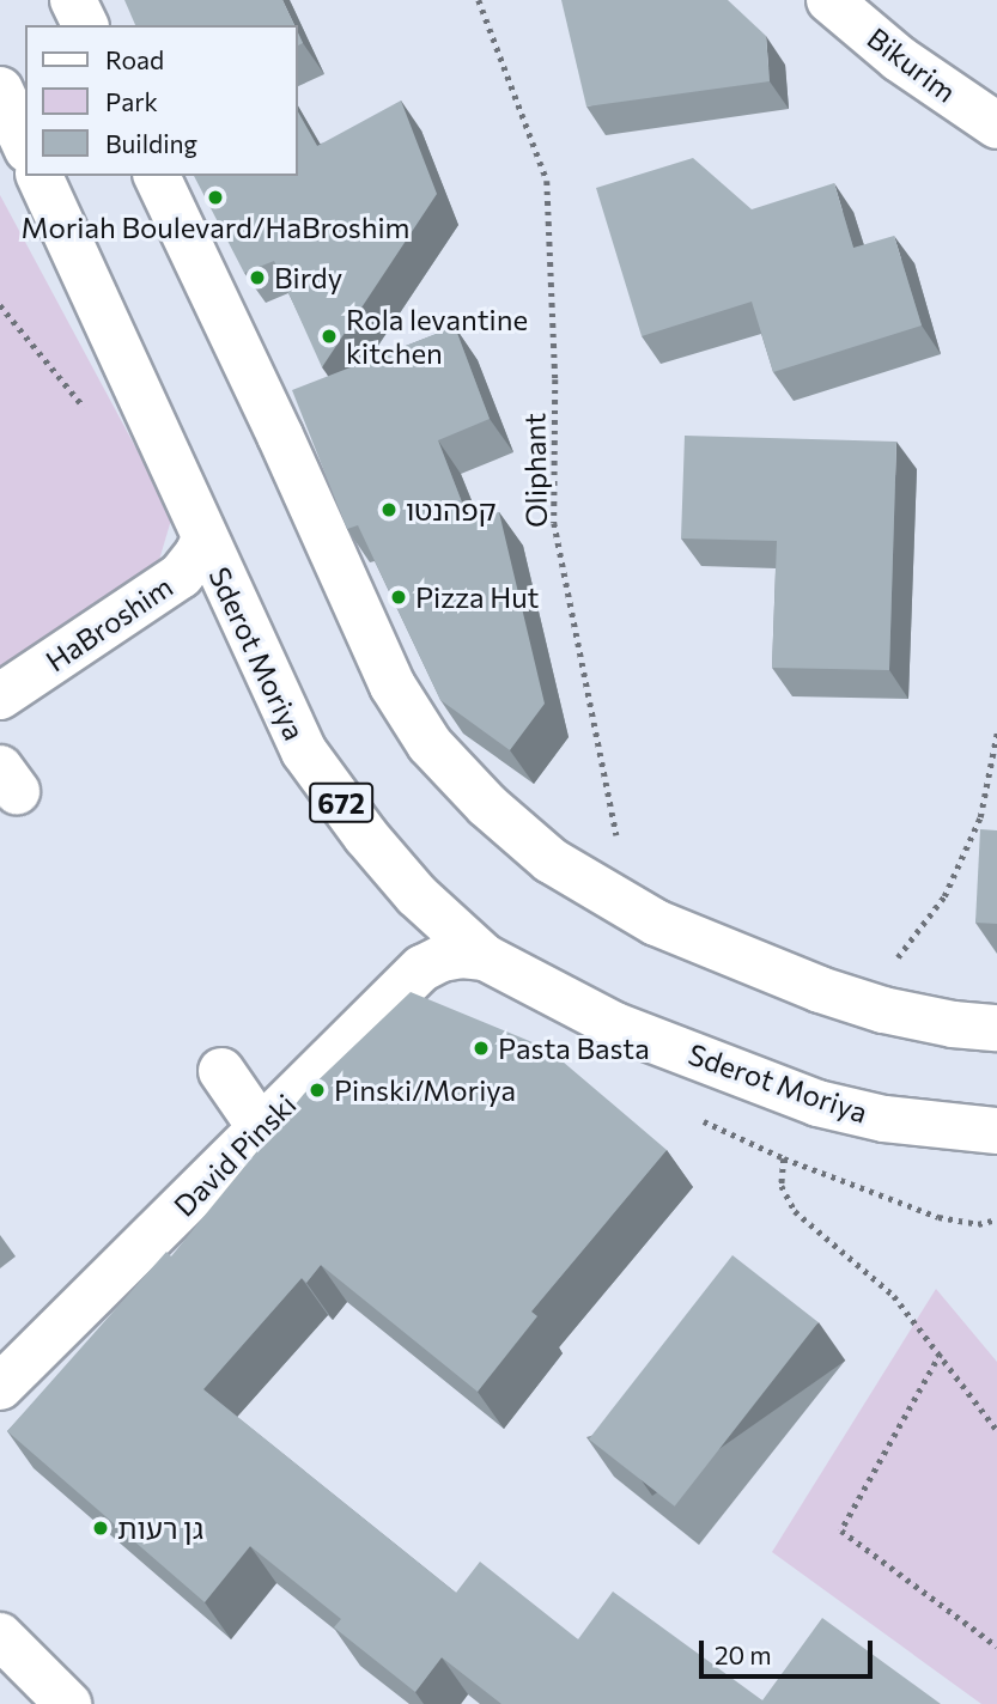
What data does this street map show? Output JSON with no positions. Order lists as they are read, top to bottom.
{
  "streets": {
    "main road": [
      "Bikurim",
      "HaBroshim",
      "Sderot Moriya",
      "672",
      "David Pinski"
    ],
    "path": ["Oliphant"]
  },
  "crossings": [
    ["HaBroshim", "Sderot Moriya"],
    ["Sderot Moriya", "David Pinski"]
  ],
  "places": [
    "Moriah Boulevard/HaBroshim",
    "Birdy",
    "Rola levantine kitchen",
    "קפהנטו",
    "Pizza Hut",
    "Pasta Basta",
    "Pinski/Moriya",
    "גן רעות"
  ],
  "legend": ["Road", "Park", "Building"],
  "scale_bar": "20 m"
}
